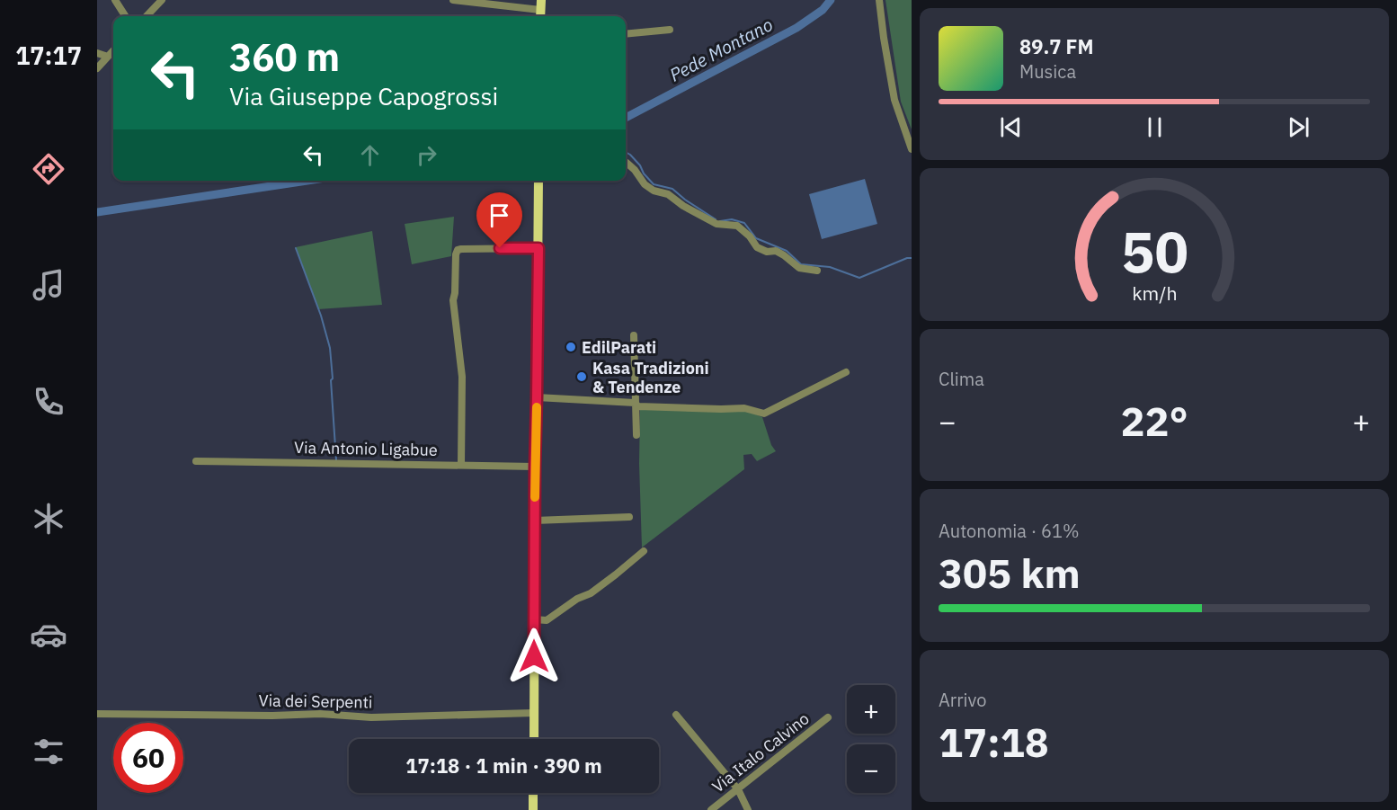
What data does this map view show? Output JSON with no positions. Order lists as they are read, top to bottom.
{
  "streets": {
    "street": ["Via Antonio Ligabue", "Via dei Serpenti", "Via Italo Calvino"]
  },
  "water": ["Pede Montano"],
  "places": ["EdilParati", "Kasa Tradizioni & Tendenze"],
  "page": {
    "tabs": "17:17",
    "turn": ["360 m", "Via Giuseppe Capogrossi"],
    "song": ["89.7 FM", "Musica"],
    "tile": [
      "Clima",
      ["Autonomia · 61%", "305 km"],
      ["Arrivo", "17:18"]
    ],
    "heat": ["−", "22°", "+"],
    "map_buttons": ["+", "−"],
    "limit": "60",
    "trip": "17:18 · 1 min · 390 m",
    "gauge": ["50", "km/h"]
  }
}
